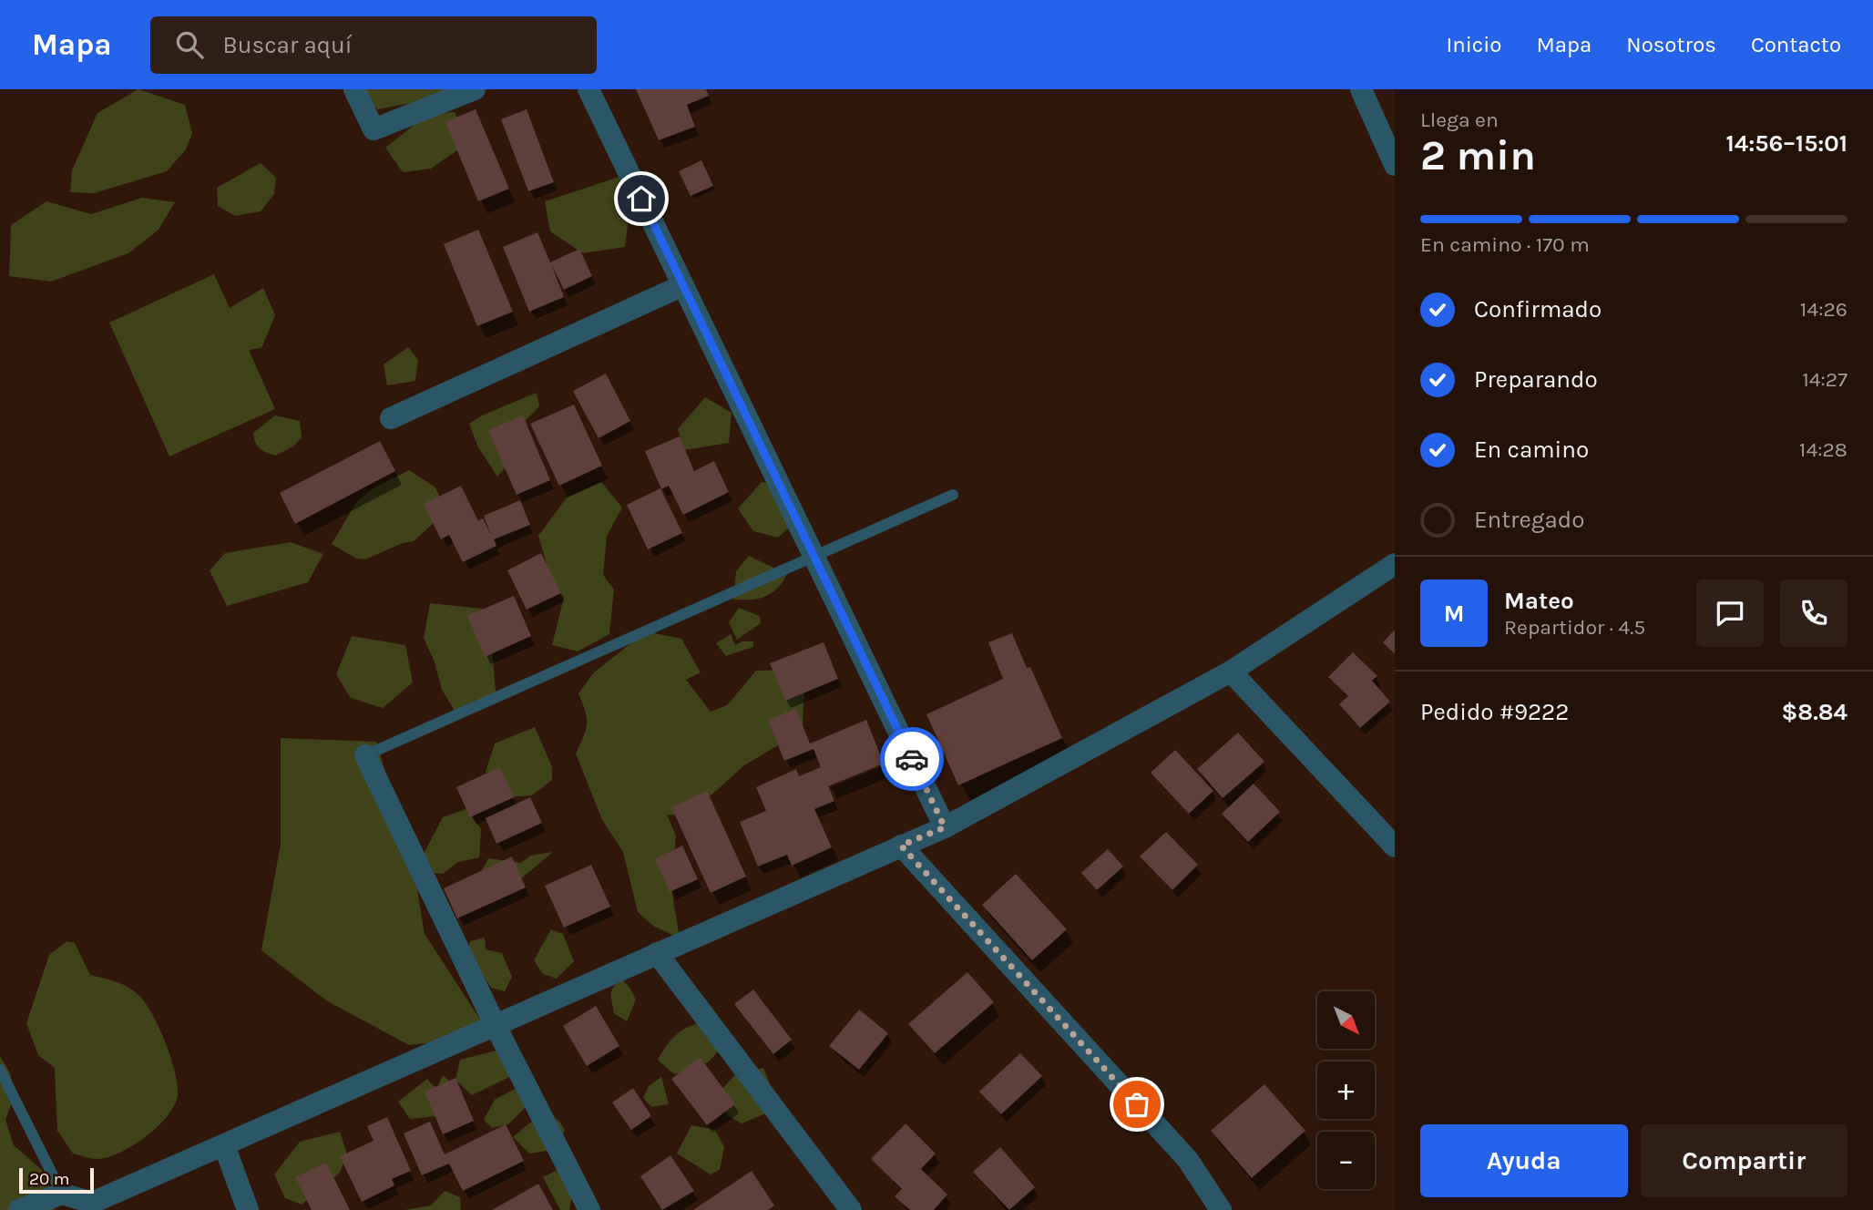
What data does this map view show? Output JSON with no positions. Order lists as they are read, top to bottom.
{
  "scale_bar": "20 m",
  "north": "bottom right",
  "page": {
    "header": "Mapa",
    "search": "Buscar aquí",
    "nav": [
      "Inicio",
      "Mapa",
      "Nosotros",
      "Contacto"
    ],
    "heading": ["2 min", "Llega en", "14:56–15:01"],
    "panel": [
      "Mateo",
      "Repartidor · 4.5",
      "Pedido #9222",
      "$8.84"
    ],
    "bar": "En camino · 170 m",
    "list": [
      ["Confirmado", "14:26"],
      ["Preparando", "14:27"],
      ["En camino", "14:28"],
      "Entregado"
    ],
    "round": "M",
    "map_buttons": ["+", "−"],
    "buttons": ["Ayuda", "Compartir"],
    "scale": "20 m"
  }
}
